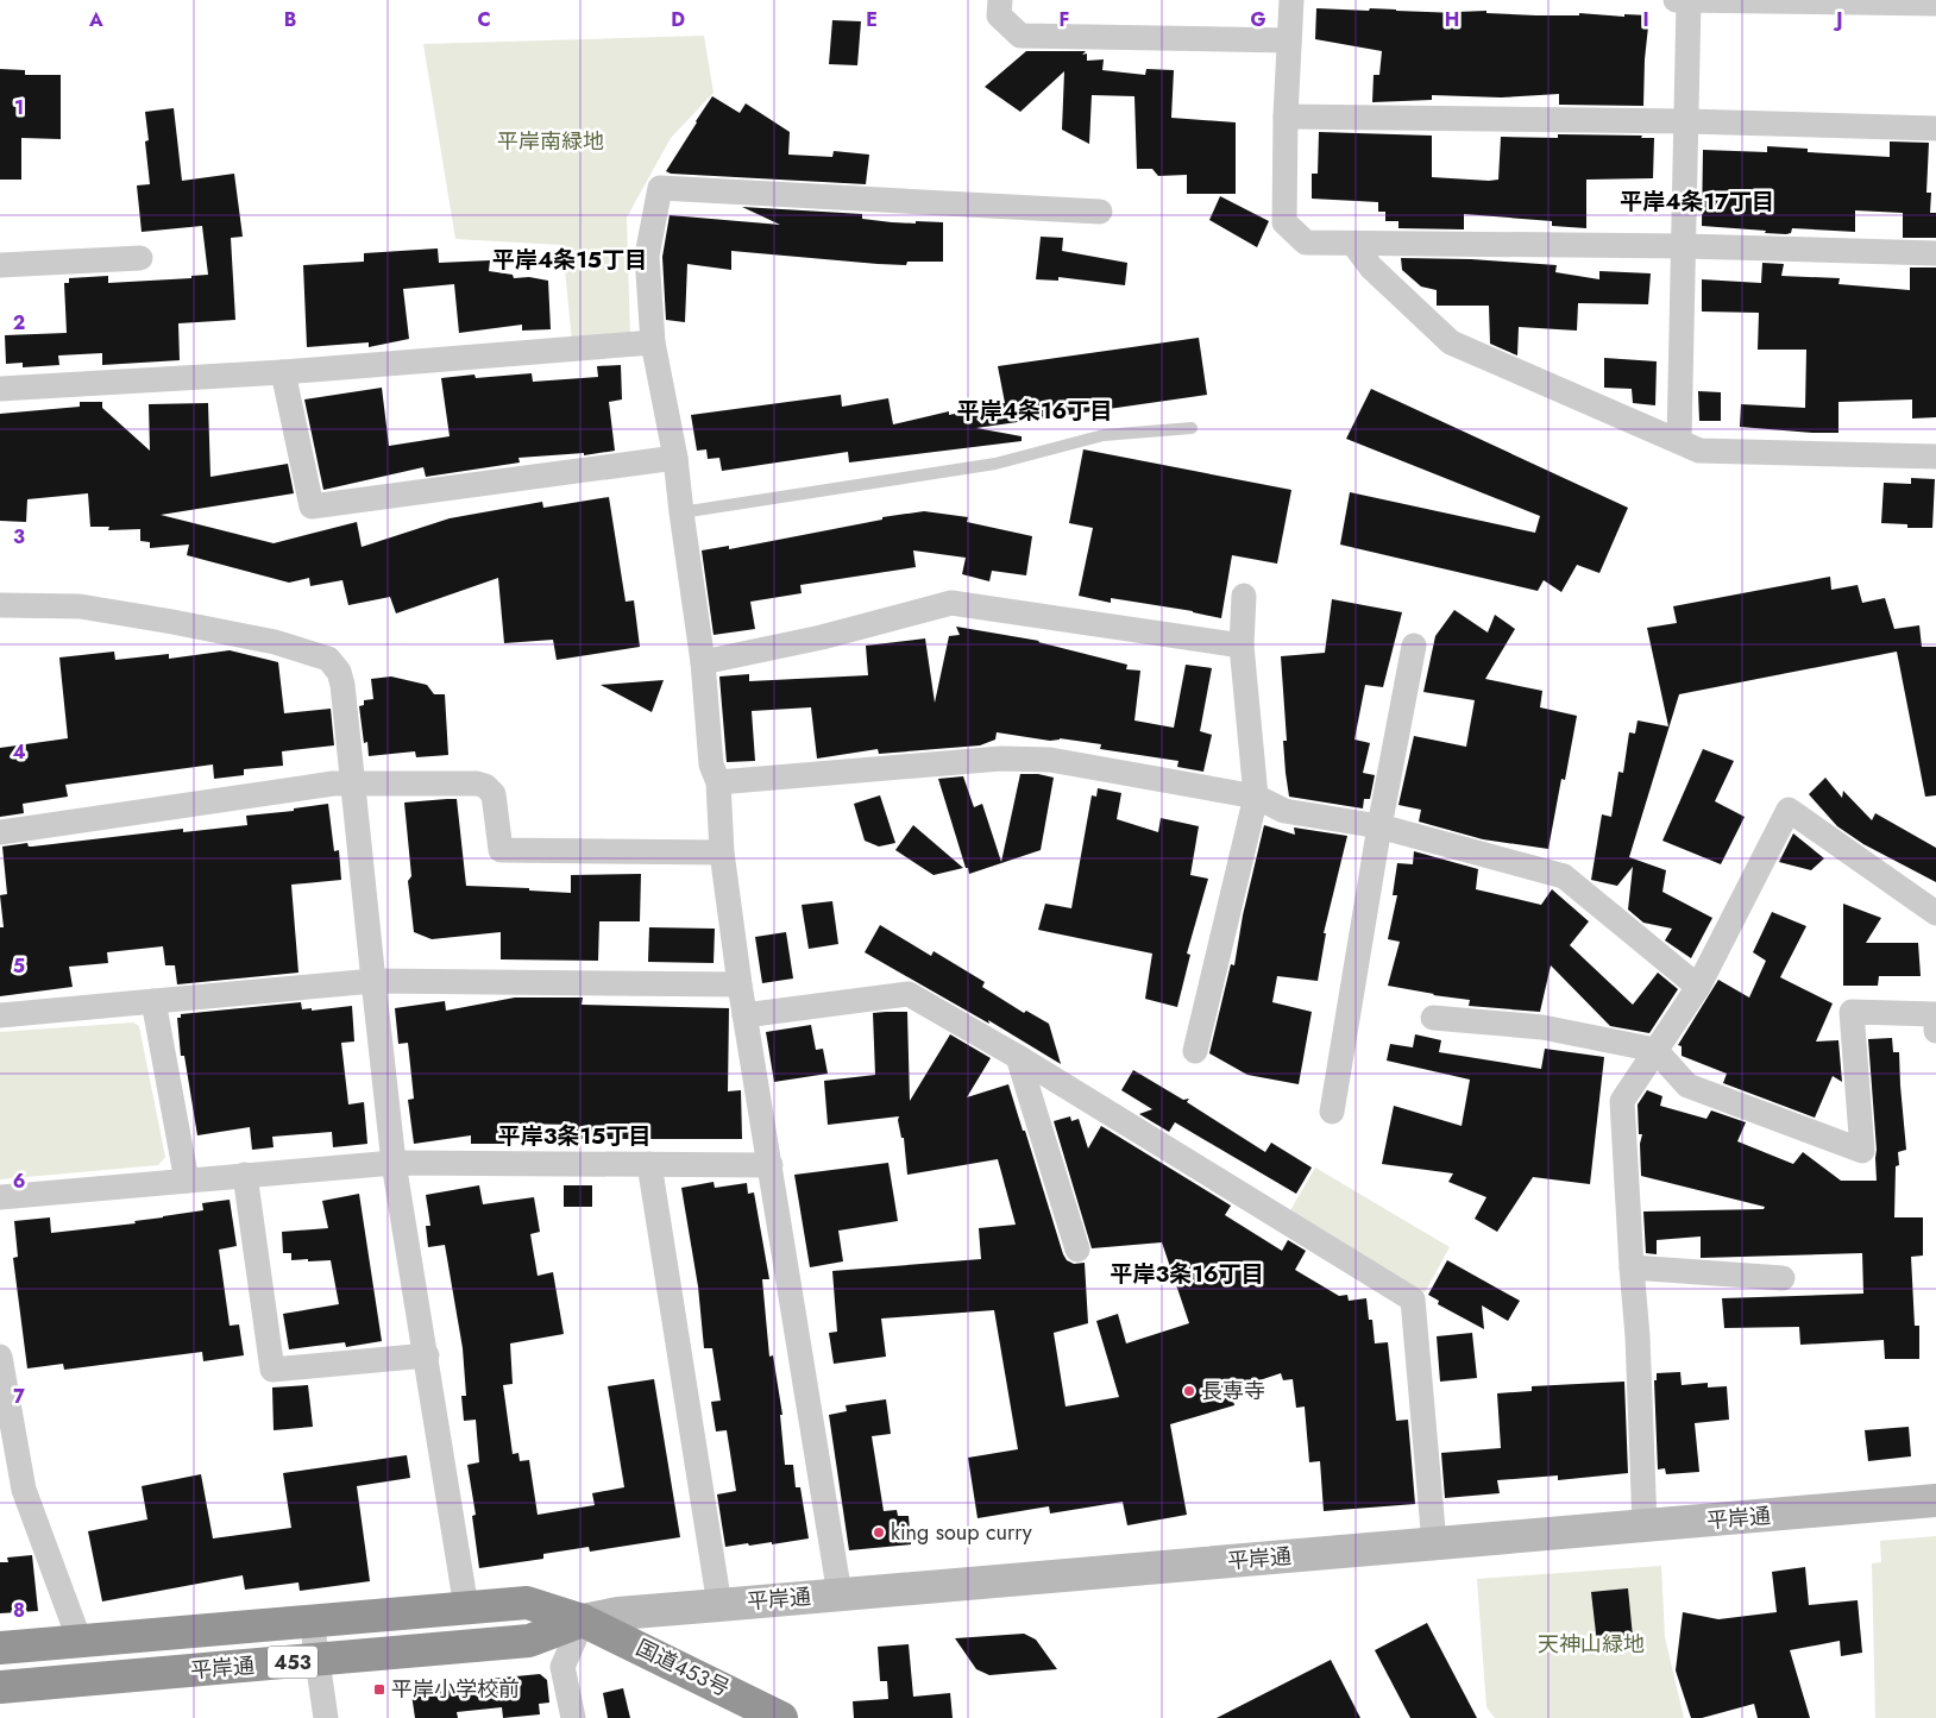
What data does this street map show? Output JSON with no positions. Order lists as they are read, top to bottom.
{
  "streets": {
    "highway": ["平岸通", "453", "国道453号"]
  },
  "crossings": [
    ["平岸通", "国道453号"]
  ],
  "districts": [
    "平岸4条17丁目",
    "平岸4条15丁目",
    "平岸4条16丁目",
    "平岸3条15丁目",
    "平岸3条16丁目"
  ],
  "parks": ["平岸南緑地", "天神山緑地"],
  "places": {
    "other": ["長専寺", "king soup curry"],
    "transit": ["平岸小学校前"]
  },
  "grid": {
    "columns": [
      "A",
      "B",
      "C",
      "D",
      "E",
      "F",
      "G",
      "H",
      "I",
      "J"
    ],
    "rows": [
      "1",
      "2",
      "3",
      "4",
      "5",
      "6",
      "7",
      "8"
    ]
  }
}
